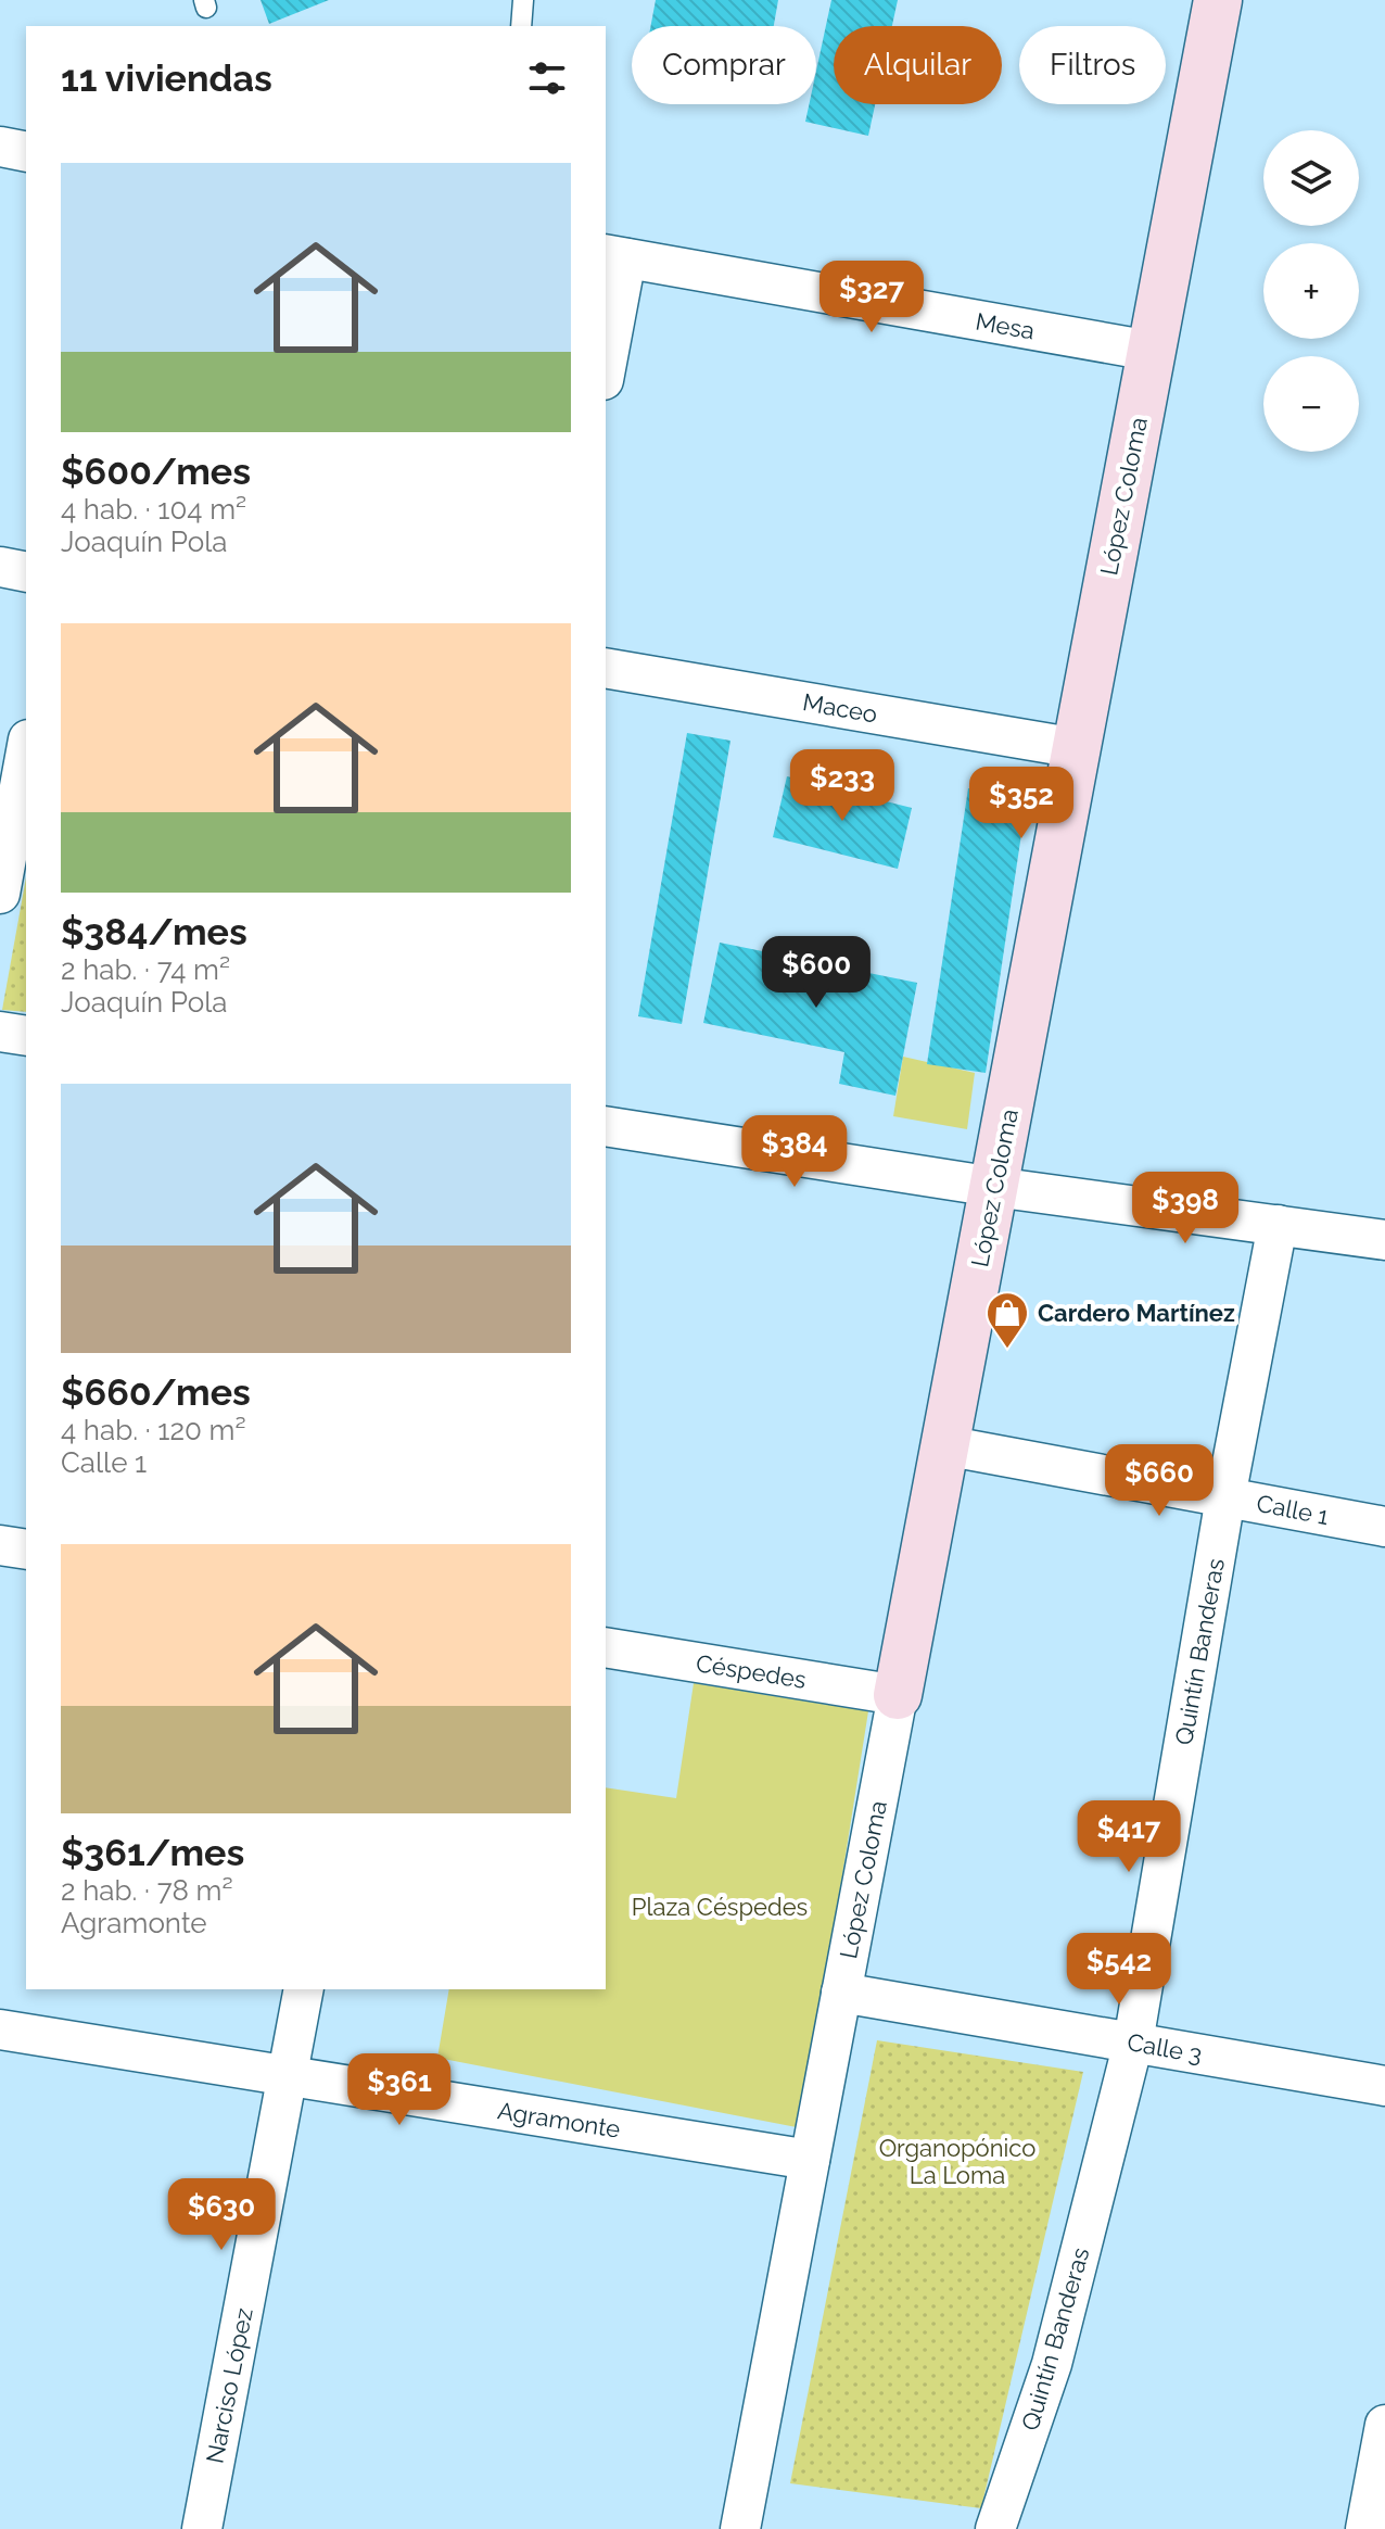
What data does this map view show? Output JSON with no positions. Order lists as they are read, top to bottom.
{
  "streets": {
    "street": [
      "Mesa",
      "López Coloma",
      "Maceo",
      "Calle 1",
      "Quintín Banderas",
      "Céspedes",
      "Calle 3",
      "Agramonte",
      "Narciso López"
    ]
  },
  "crossings": [
    ["Mesa", "López Coloma"],
    ["López Coloma", "Maceo"],
    ["López Coloma", "Calle 1"],
    ["López Coloma", "Céspedes"],
    ["López Coloma", "Calle 3"],
    ["López Coloma", "Agramonte"],
    ["Calle 1", "Quintín Banderas"],
    ["Quintín Banderas", "Calle 3"],
    ["Agramonte", "Narciso López"]
  ],
  "parks": ["Plaza Céspedes", "Organopónico La Loma"],
  "places": {
    "shop": ["Cardero Martínez"]
  },
  "page": {
    "chip": ["Comprar", "Alquilar", "Filtros"],
    "heading": "11 viviendas",
    "map_buttons": ["+", "−"],
    "list": [
      {
        "name": "$600/mes",
        "note": "4 hab. · 104 m² · Joaquín Pola"
      },
      {
        "name": "$384/mes",
        "note": "2 hab. · 74 m² · Joaquín Pola"
      },
      {
        "name": "$660/mes",
        "note": "4 hab. · 120 m² · Calle 1"
      },
      {
        "name": "$361/mes",
        "note": "2 hab. · 78 m² · Agramonte"
      }
    ],
    "price": [
      "$327",
      "$233",
      "$352",
      "$600",
      "$384",
      "$398",
      "$660",
      "$417",
      "$542",
      "$361",
      "$630"
    ]
  }
}
